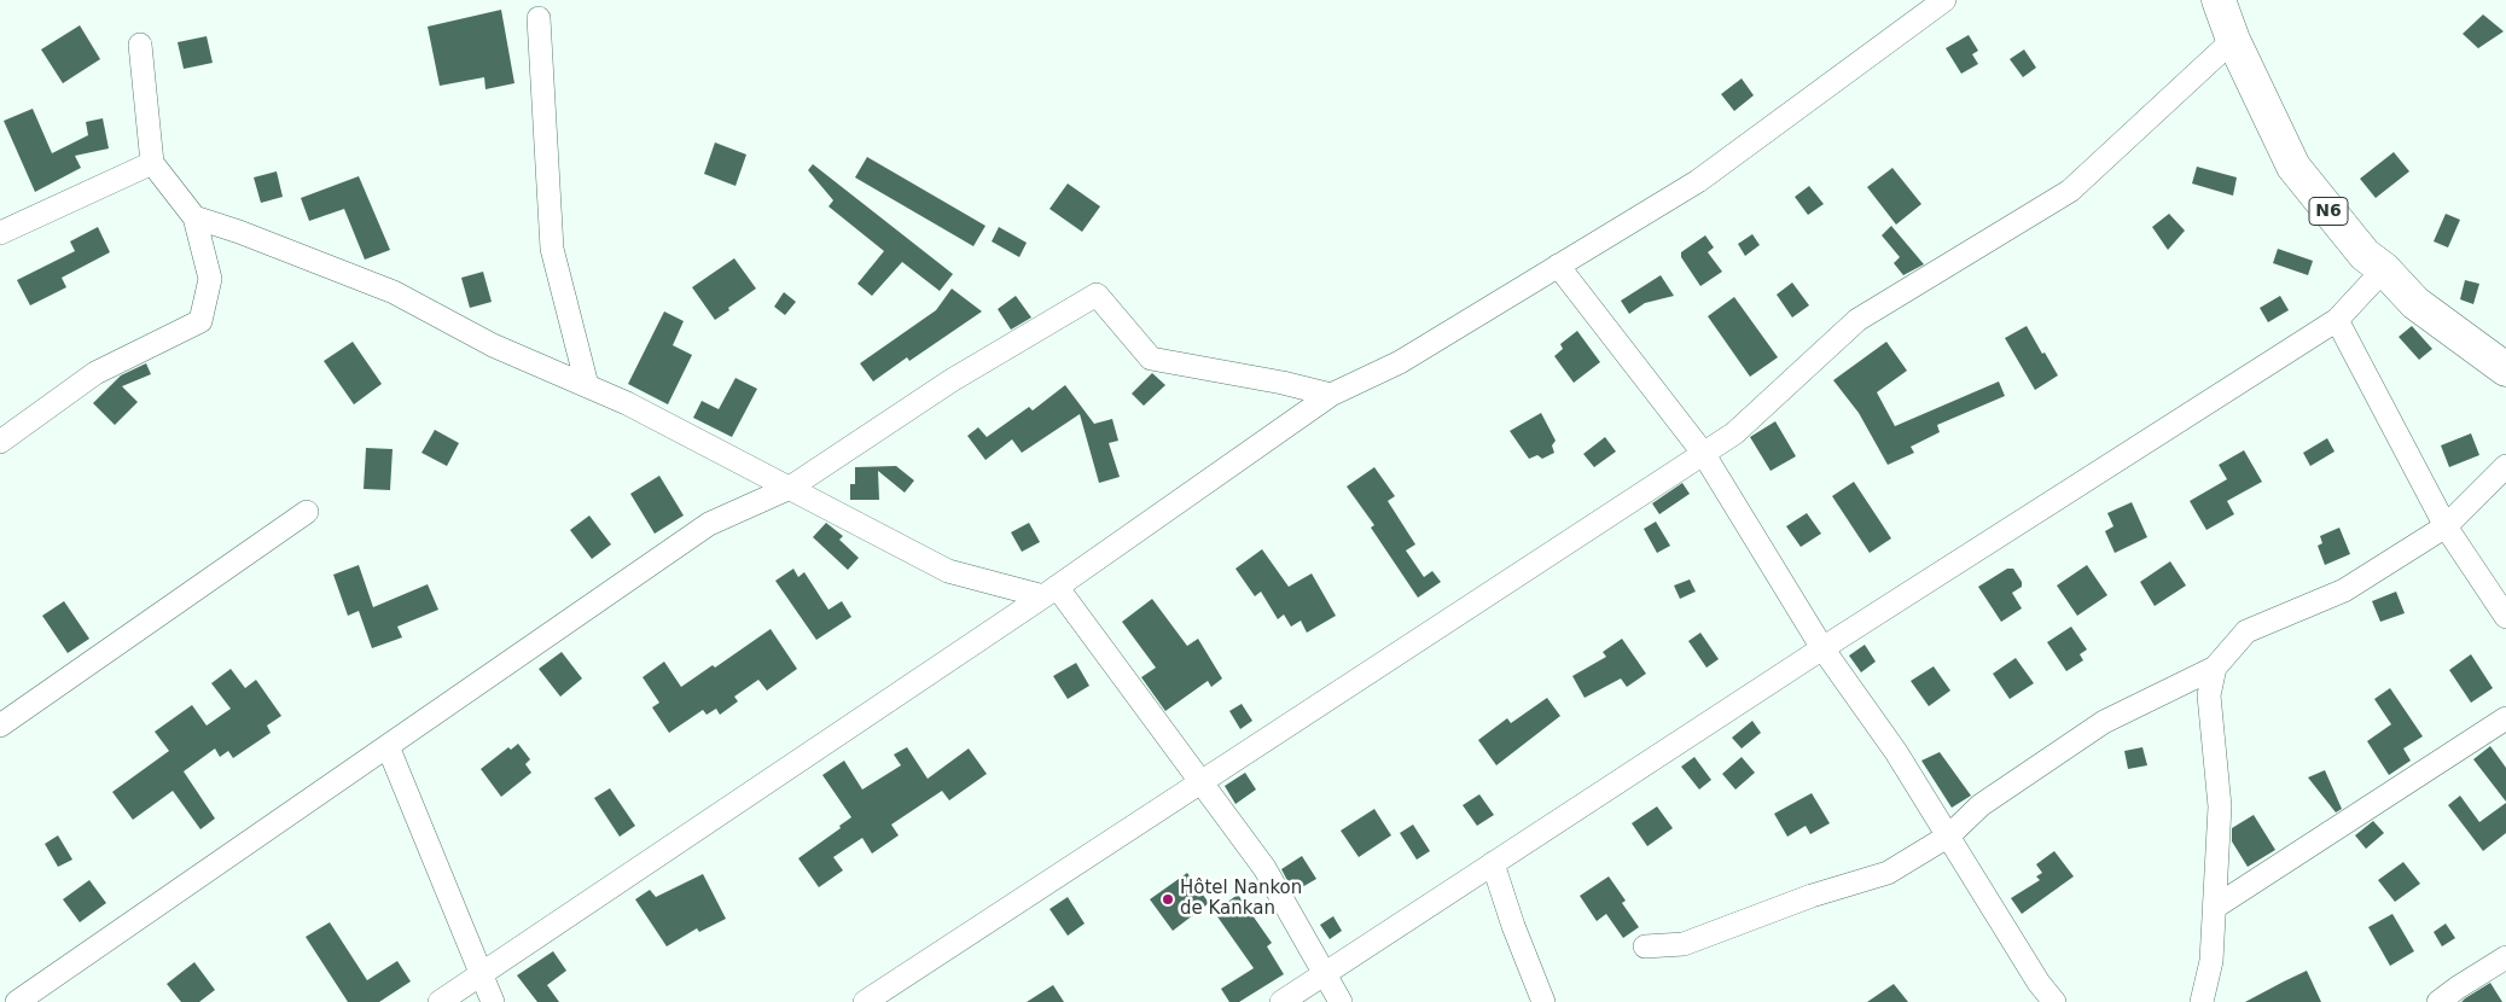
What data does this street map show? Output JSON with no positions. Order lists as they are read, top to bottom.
{
  "streets": {
    "highway": ["N6"]
  },
  "places": ["Hôtel Nankon de Kankan"]
}
